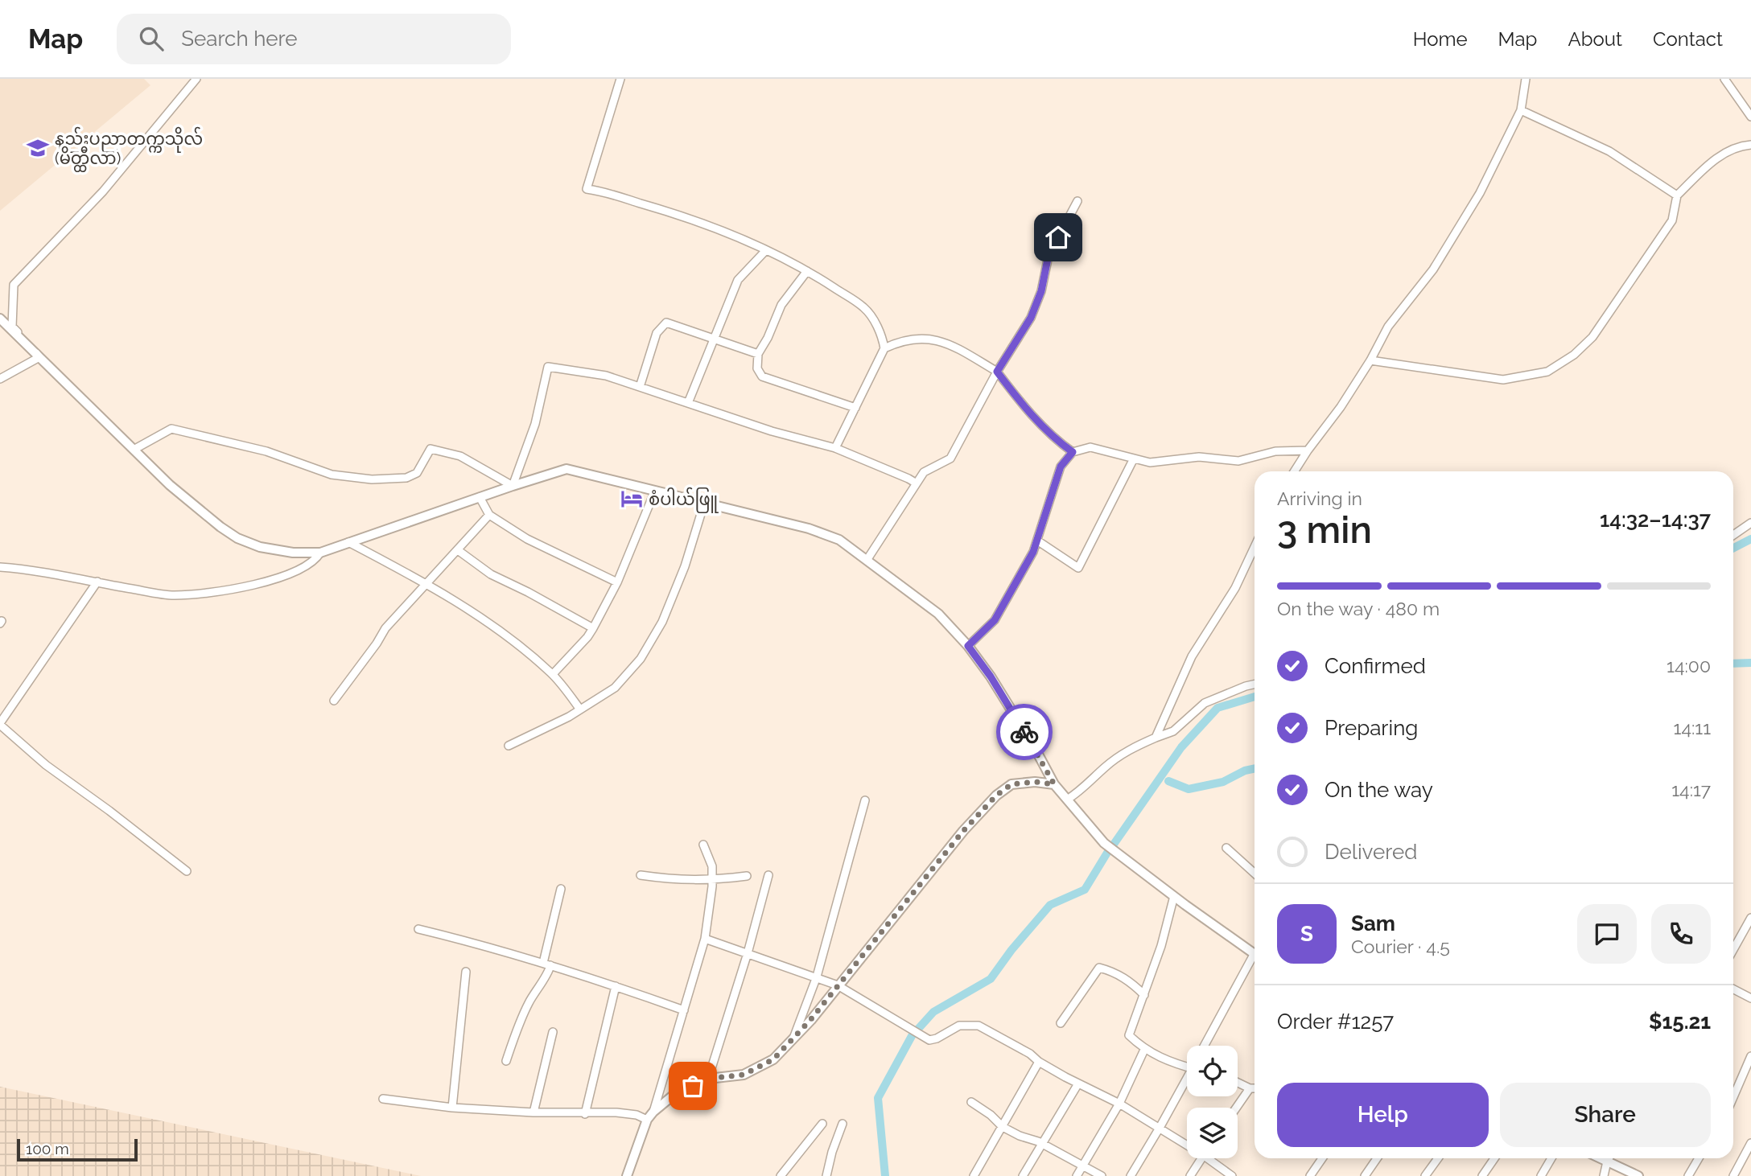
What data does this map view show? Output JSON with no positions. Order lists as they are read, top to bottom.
{
  "places": {
    "school or university": ["နည်းပညာတက္ကသိုလ် (မိတ္ထီလာ)"],
    "hotel": ["စံပါယ်ဖြူ"]
  },
  "scale_bar": "100 m",
  "page": {
    "header": "Map",
    "search": "Search here",
    "nav": [
      "Home",
      "Map",
      "About",
      "Contact"
    ],
    "heading": ["3 min", "Arriving in", "14:32–14:37"],
    "panel": [
      "Sam",
      "Courier · 4.5",
      "Order #1257",
      "$15.21"
    ],
    "bar": "On the way · 480 m",
    "list": [
      ["Confirmed", "14:00"],
      ["Preparing", "14:11"],
      ["On the way", "14:17"],
      "Delivered"
    ],
    "round": "S",
    "buttons": ["Help", "Share"],
    "scale": "100 m"
  }
}
